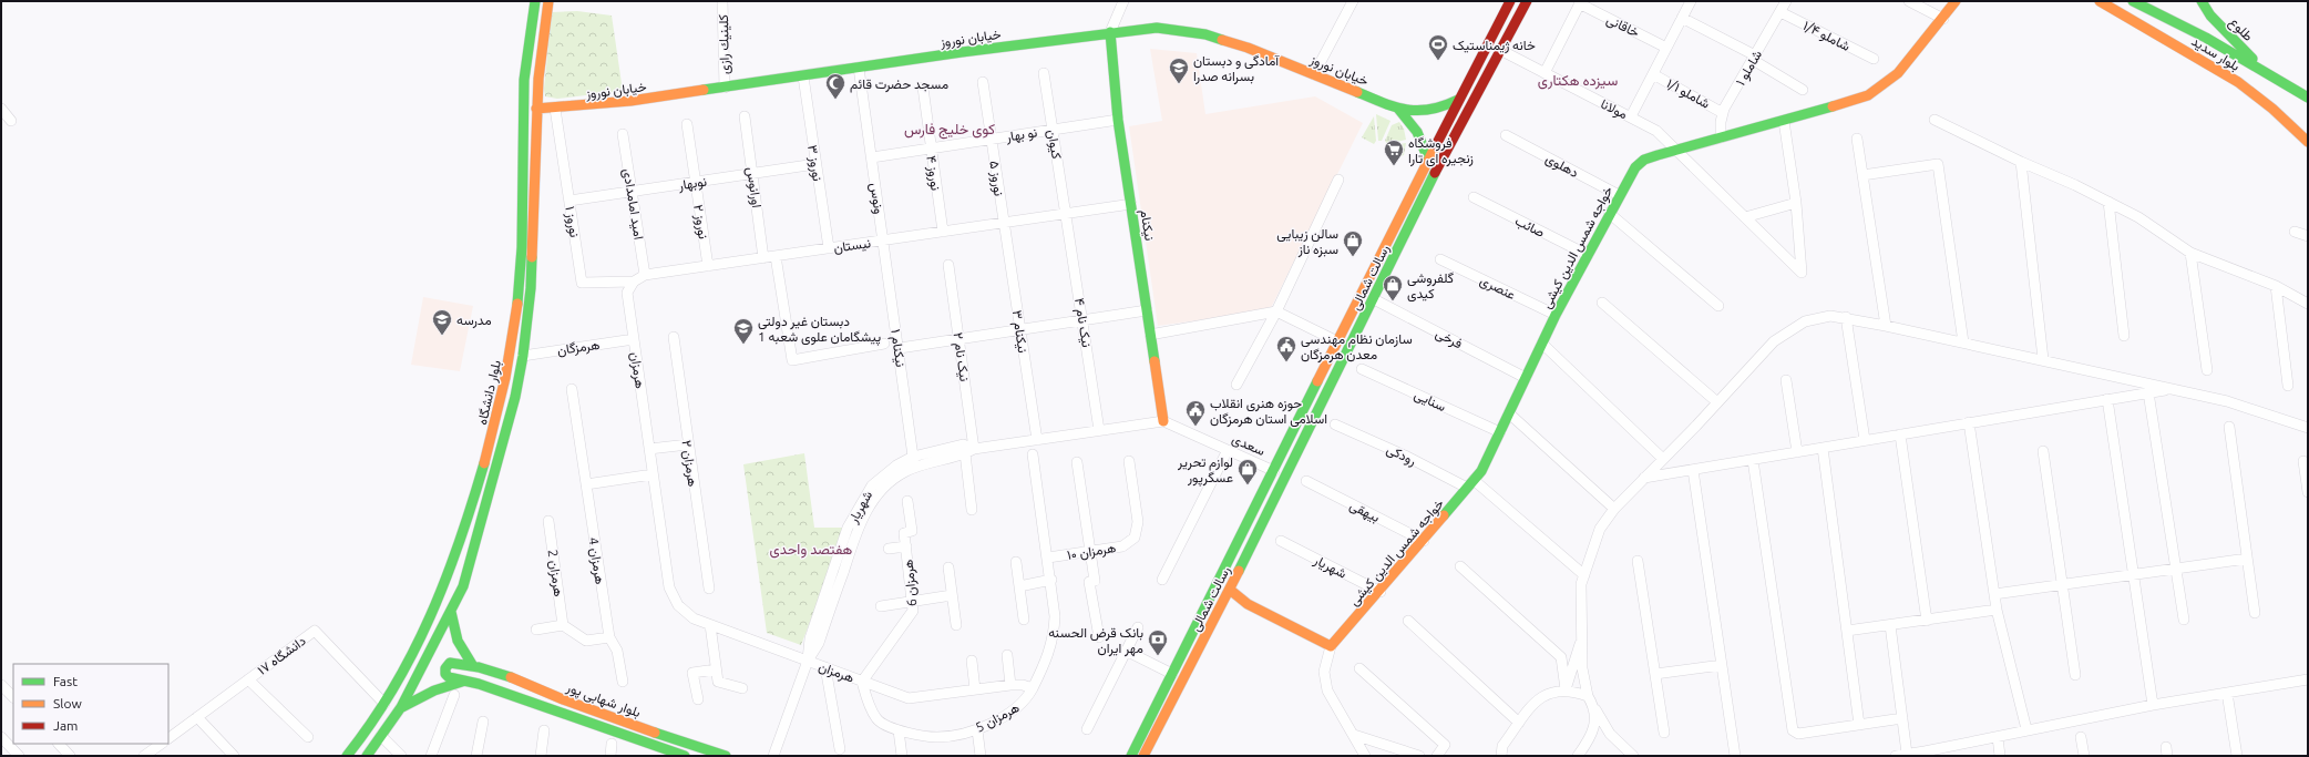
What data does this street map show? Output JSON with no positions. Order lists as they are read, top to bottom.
{
  "streets": {
    "main road": [
      "طلوع",
      "خیابان نوروز",
      "بلوار سدید",
      "نیکنام",
      "خواجه شمس الدين كيشی",
      "رسالت شمالی",
      "بلوار دانشگاه",
      "بلوار شهابی پور"
    ],
    "street": [
      "خاقانی",
      "شاملو ۱/۴",
      "كلينيك رازی",
      "شاملو ۱",
      "شاملو ۱/۱",
      "مولانا",
      "نو بهار",
      "کیوان",
      "نوروز ۳",
      "دهلوی",
      "نوروز ۴",
      "نوروز ۵",
      "نوبهار",
      "اورانوس",
      "ونوس",
      "امید امامدادی",
      "نوروز ۱",
      "نوروز ۲",
      "صائب",
      "نیستان",
      "عنصری",
      "نیک نام ۴",
      "نیکنام ۳",
      "فرخی",
      "هرمزگان",
      "نیکنام ۱",
      "نیک نام ۲",
      "هرمزان",
      "سنایی",
      "سعدی",
      "رودکی",
      "هرمزان ۲",
      "شهریار",
      "بیهقی",
      "هرمزان ۱۰",
      "هرمزان 4",
      "هرمزان 2",
      "هرمزان 6",
      "دانشگاه ۱۷",
      "هرمزان 5"
    ]
  },
  "crossings": [
    ["طلوع", "بلوار سدید"],
    ["شاملو ۱/۴", "شاملو ۱"],
    ["خیابان نوروز", "كلينيك رازی"],
    ["خیابان نوروز", "نوروز ۳"],
    ["خیابان نوروز", "نوروز ۱"],
    ["خیابان نوروز", "نیکنام"],
    ["خیابان نوروز", "رسالت شمالی"],
    ["خیابان نوروز", "بلوار دانشگاه"],
    ["شاملو ۱", "شاملو ۱/۱"],
    ["شاملو ۱", "خواجه شمس الدين كيشی"],
    ["مولانا", "خواجه شمس الدين كيشی"],
    ["مولانا", "رسالت شمالی"],
    ["نو بهار", "کیوان"],
    ["نو بهار", "نوروز ۴"],
    ["نو بهار", "نوروز ۵"],
    ["نو بهار", "ونوس"],
    ["نو بهار", "نیکنام"],
    ["کیوان", "نیستان"],
    ["کیوان", "نیک نام ۴"],
    ["نوروز ۳", "نوبهار"],
    ["نوروز ۳", "نیستان"],
    ["دهلوی", "خواجه شمس الدين كيشی"],
    ["نوروز ۴", "نیستان"],
    ["نوروز ۵", "نیستان"],
    ["نوروز ۵", "نیکنام ۳"],
    ["نوبهار", "اورانوس"],
    ["نوبهار", "امید امامدادی"],
    ["نوبهار", "نوروز ۱"],
    ["نوبهار", "نوروز ۲"],
    ["اورانوس", "نیستان"],
    ["ونوس", "نیستان"],
    ["ونوس", "نیکنام ۱"],
    ["امید امامدادی", "نیستان"],
    ["نوروز ۱", "نیستان"],
    ["نوروز ۲", "نیستان"],
    ["نیکنام", "نیستان"],
    ["نیکنام", "سعدی"],
    ["نیکنام", "شهریار"],
    ["صائب", "خواجه شمس الدين كيشی"],
    ["نیستان", "نیک نام ۴"],
    ["نیستان", "نیکنام ۳"],
    ["نیستان", "نیکنام ۱"],
    ["خواجه شمس الدين كيشی", "عنصری"],
    ["خواجه شمس الدين كيشی", "فرخی"],
    ["خواجه شمس الدين كيشی", "سنایی"],
    ["خواجه شمس الدين كيشی", "رودکی"],
    ["خواجه شمس الدين كيشی", "شهریار"],
    ["خواجه شمس الدين كيشی", "بیهقی"],
    ["رسالت شمالی", "فرخی"],
    ["رسالت شمالی", "سعدی"],
    ["نیک نام ۴", "شهریار"],
    ["نیکنام ۳", "شهریار"],
    ["هرمزگان", "هرمزان"],
    ["هرمزگان", "بلوار دانشگاه"],
    ["نیکنام ۱", "شهریار"],
    ["نیک نام ۲", "شهریار"],
    ["هرمزان", "شهریار"],
    ["هرمزان", "هرمزان 6"],
    ["هرمزان", "هرمزان 5"],
    ["بلوار دانشگاه", "دانشگاه ۱۷"],
    ["سعدی", "شهریار"],
    ["هرمزان 6", "هرمزان 5"]
  ],
  "districts": ["سیزده هکتاری", "کوی خلیج فارس", "هفتصد واحدی"],
  "places": {
    "sports": ["خانه ژیمناستیک"],
    "school or university": ["آمادگی و دبستان بسرانه صدرا", "مدرسه", "دبستان غیر دولتی پیشگامان علوی شعبه 1"],
    "mosque": ["مسجد حضرت قائم"],
    "supermarket": ["فروشگاه زنجیره ای تارا"],
    "shop": ["سالن زیبایی سبزه ناز", "گلفروشی کیدی", "لوازم تحریر عسگرپور"],
    "public building": ["سازمان نظام مهندسی معدن هرمزگان", "حوزه هنری انقلاب اسلامی استان هرمزگان"],
    "bank": ["بانک قرض الحسنه مهر ایران"]
  },
  "legend": ["Fast", "Slow", "Jam"]
}
